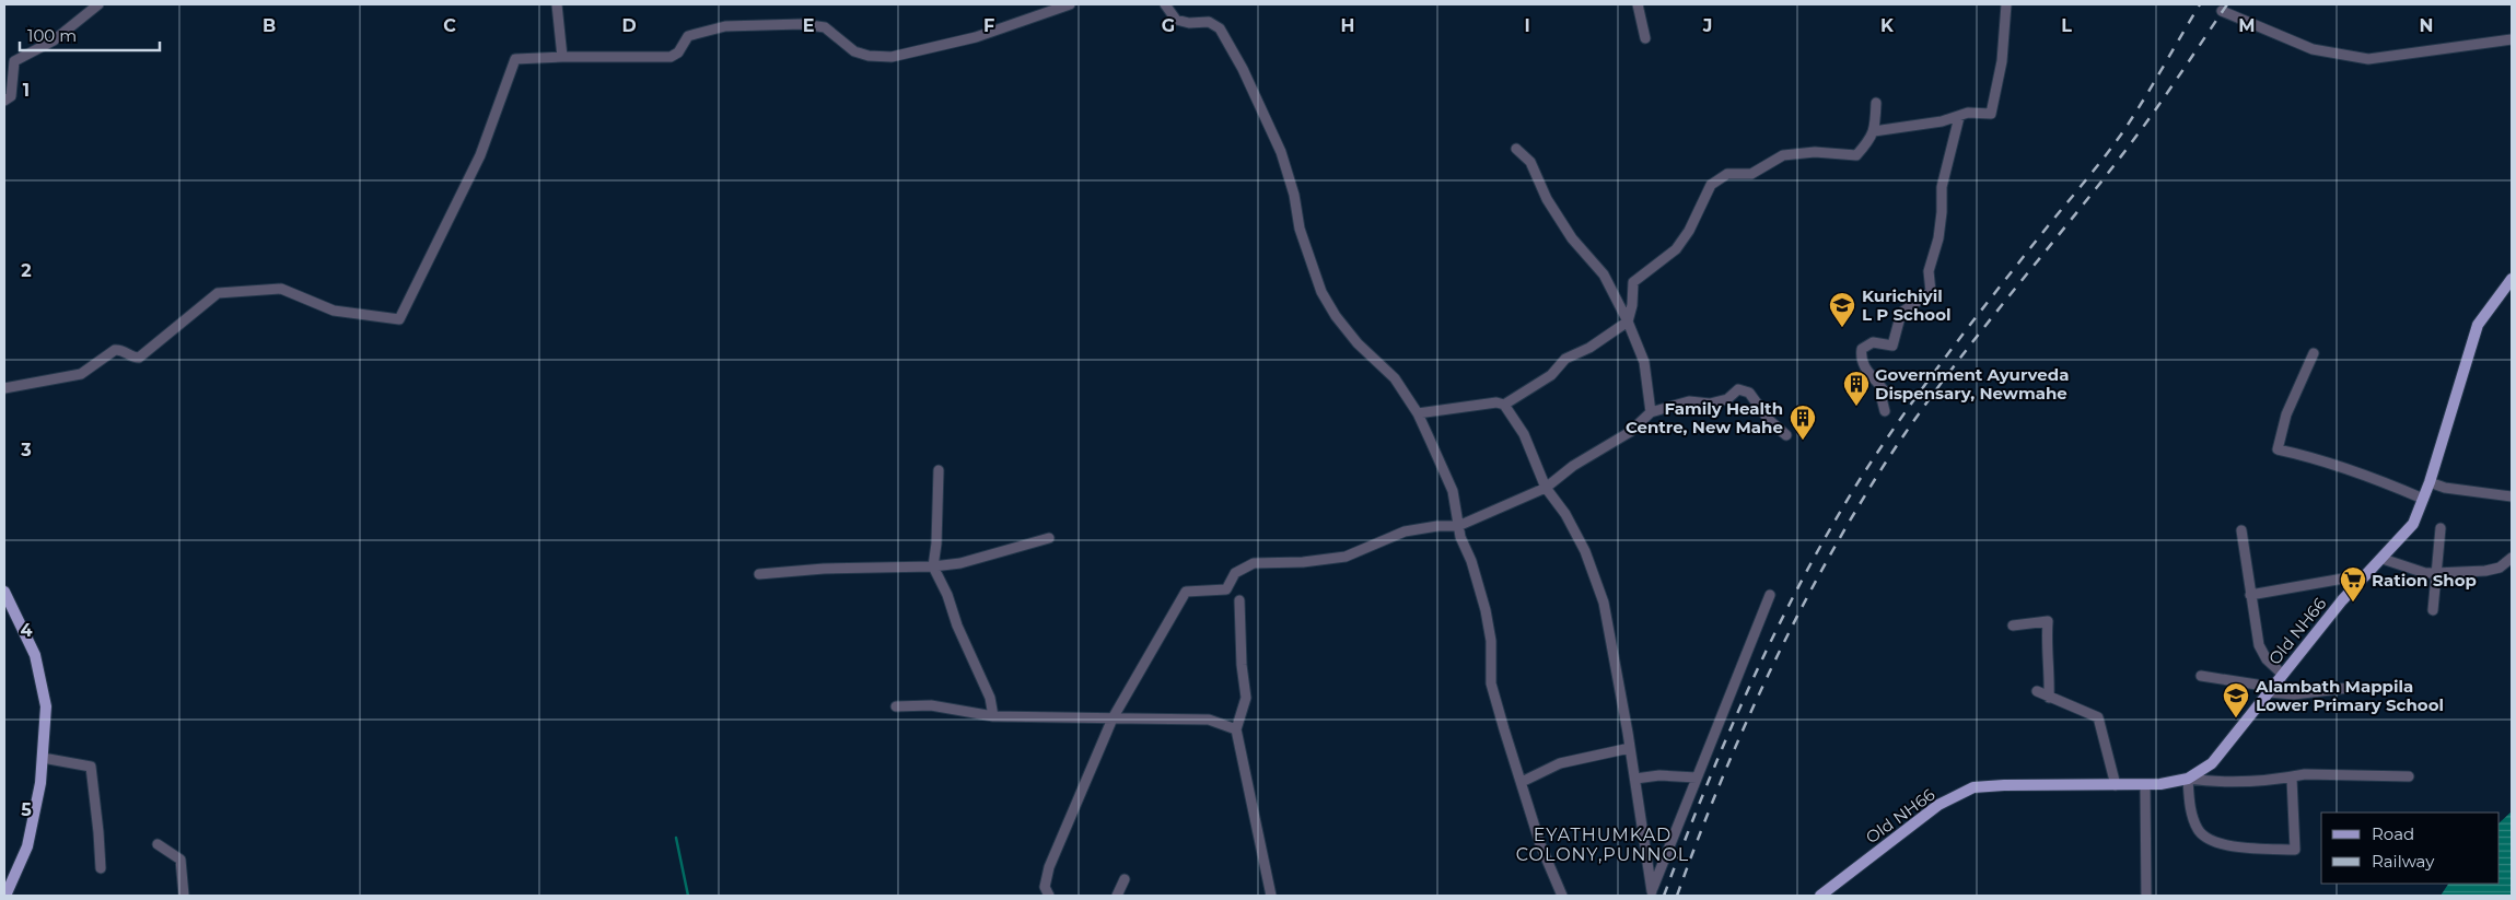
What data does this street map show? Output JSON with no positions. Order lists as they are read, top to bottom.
{
  "streets": {
    "main road": ["Old NH66"]
  },
  "districts": ["EYATHUMKAD COLONY,PUNNOL"],
  "places": {
    "school or university": ["Kurichiyil L P School", "Alambath Mappila Lower Primary School"],
    "building": ["Government Ayurveda Dispensary, Newmahe", "Family Health Centre, New Mahe"],
    "supermarket": ["Ration Shop"]
  },
  "legend": ["Road", "Railway"],
  "scale_bar": "100 m",
  "grid": {
    "columns": [
      "B",
      "C",
      "D",
      "E",
      "F",
      "G",
      "H",
      "I",
      "J",
      "K",
      "L",
      "M",
      "N"
    ],
    "rows": [
      "1",
      "2",
      "3",
      "4",
      "5"
    ]
  }
}
